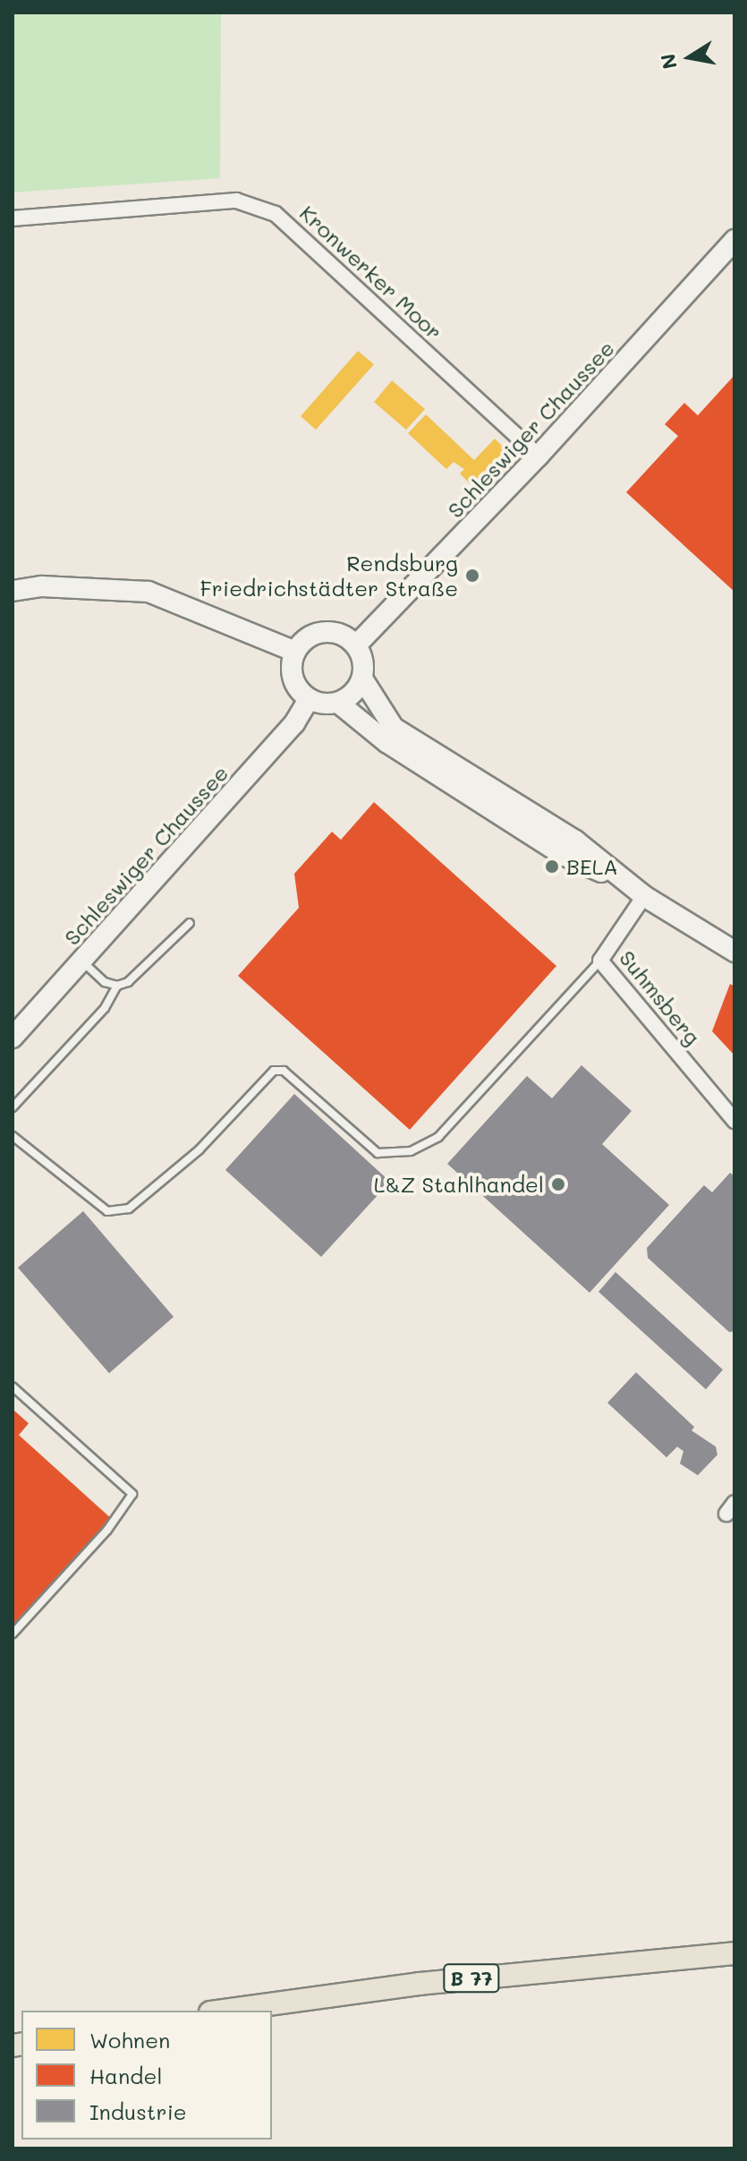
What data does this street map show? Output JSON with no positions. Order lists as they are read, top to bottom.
{
  "streets": {
    "main road": ["Schleswiger Chaussee", "B 77"],
    "street": ["Kronwerker Moor", "Suhmsberg"]
  },
  "crossings": [
    ["Kronwerker Moor", "Schleswiger Chaussee"]
  ],
  "places": ["Rendsburg Friedrichstädter Straße", "BELA", "L&Z Stahlhandel"],
  "legend": ["Wohnen", "Handel", "Industrie"],
  "north": "left"
}
